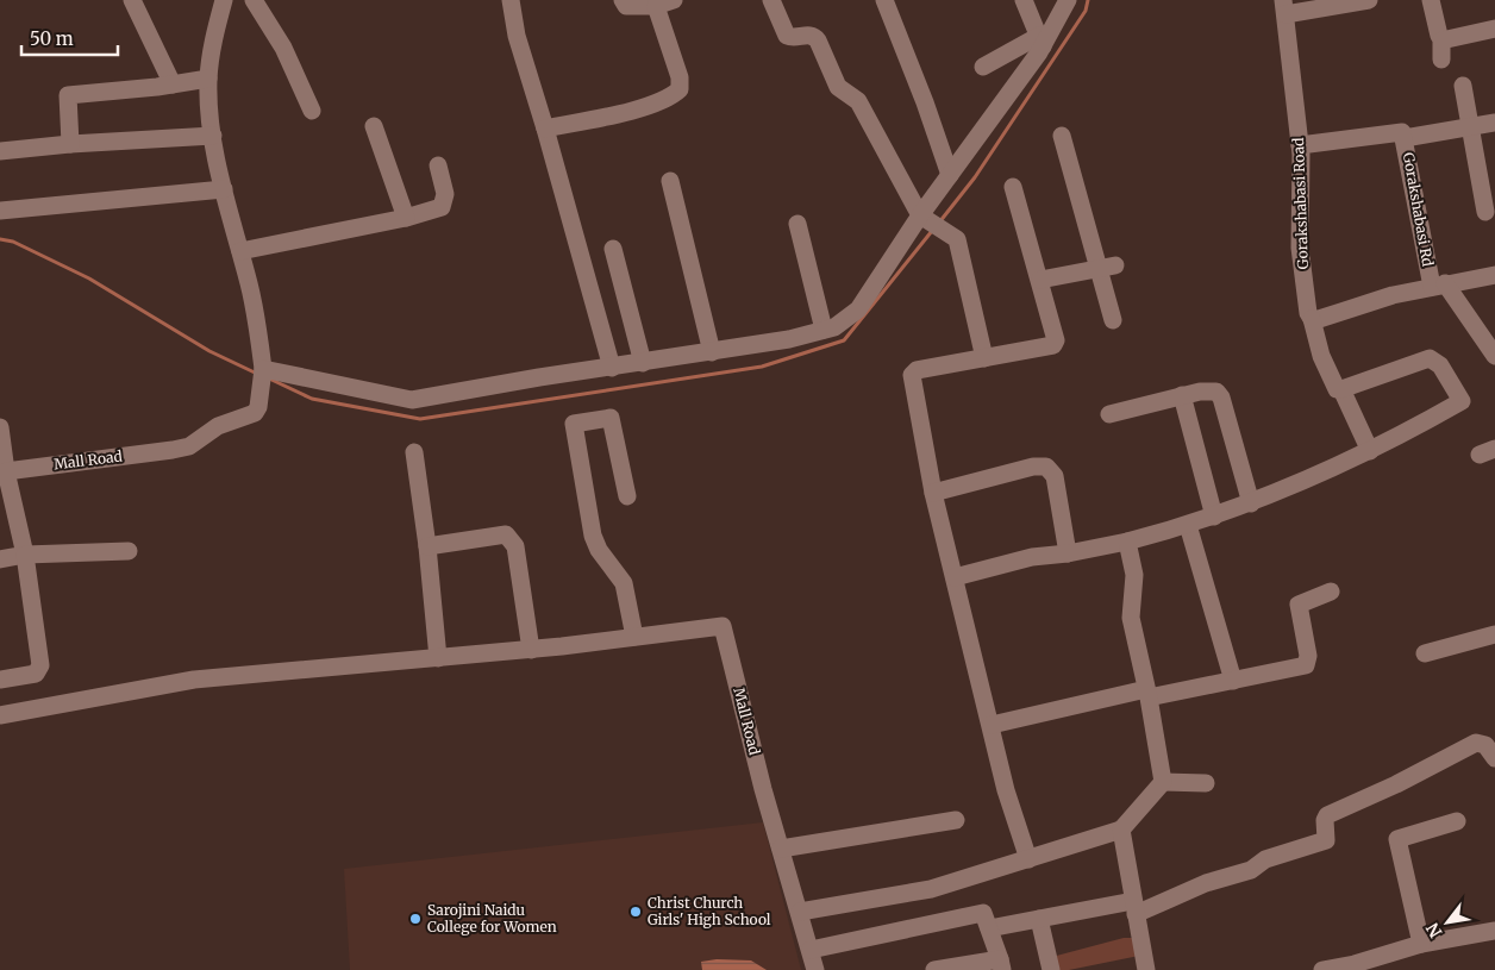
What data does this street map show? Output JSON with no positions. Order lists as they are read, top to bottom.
{
  "streets": {
    "street": ["Gorakshabasi Road", "Gorakshabasi Rd", "Mall Road"]
  },
  "places": ["Christ Church Girls' High School", "Sarojini Naidu College for Women"],
  "scale_bar": "50 m",
  "north": "bottom left"
}
